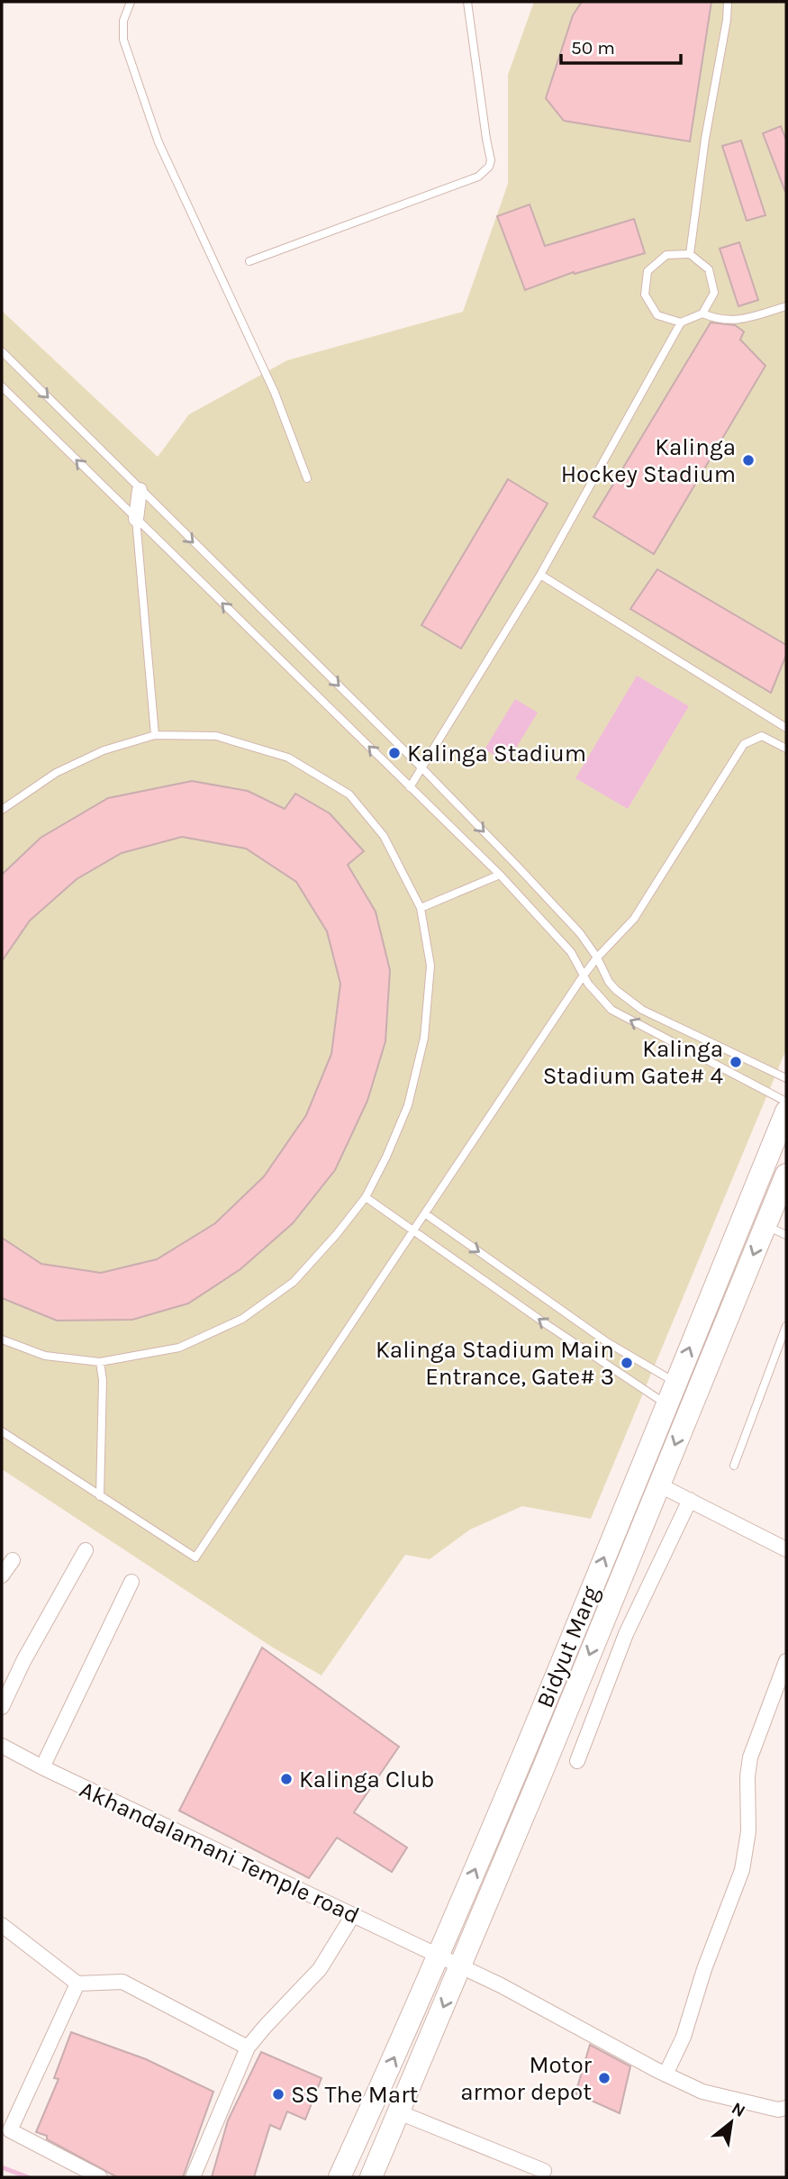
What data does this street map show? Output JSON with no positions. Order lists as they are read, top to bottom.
{
  "streets": {
    "main road": ["Bidyut Marg"],
    "street": ["Akhandalamani Temple road"]
  },
  "crossings": [
    ["Bidyut Marg", "Akhandalamani Temple road"]
  ],
  "places": [
    "Kalinga Hockey Stadium",
    "Kalinga Stadium",
    "Kalinga Stadium Gate# 4",
    "Kalinga Stadium Main Entrance, Gate# 3",
    "Kalinga Club",
    "Motor armor depot",
    "SS The Mart"
  ],
  "scale_bar": "50 m",
  "north": "top right"
}
